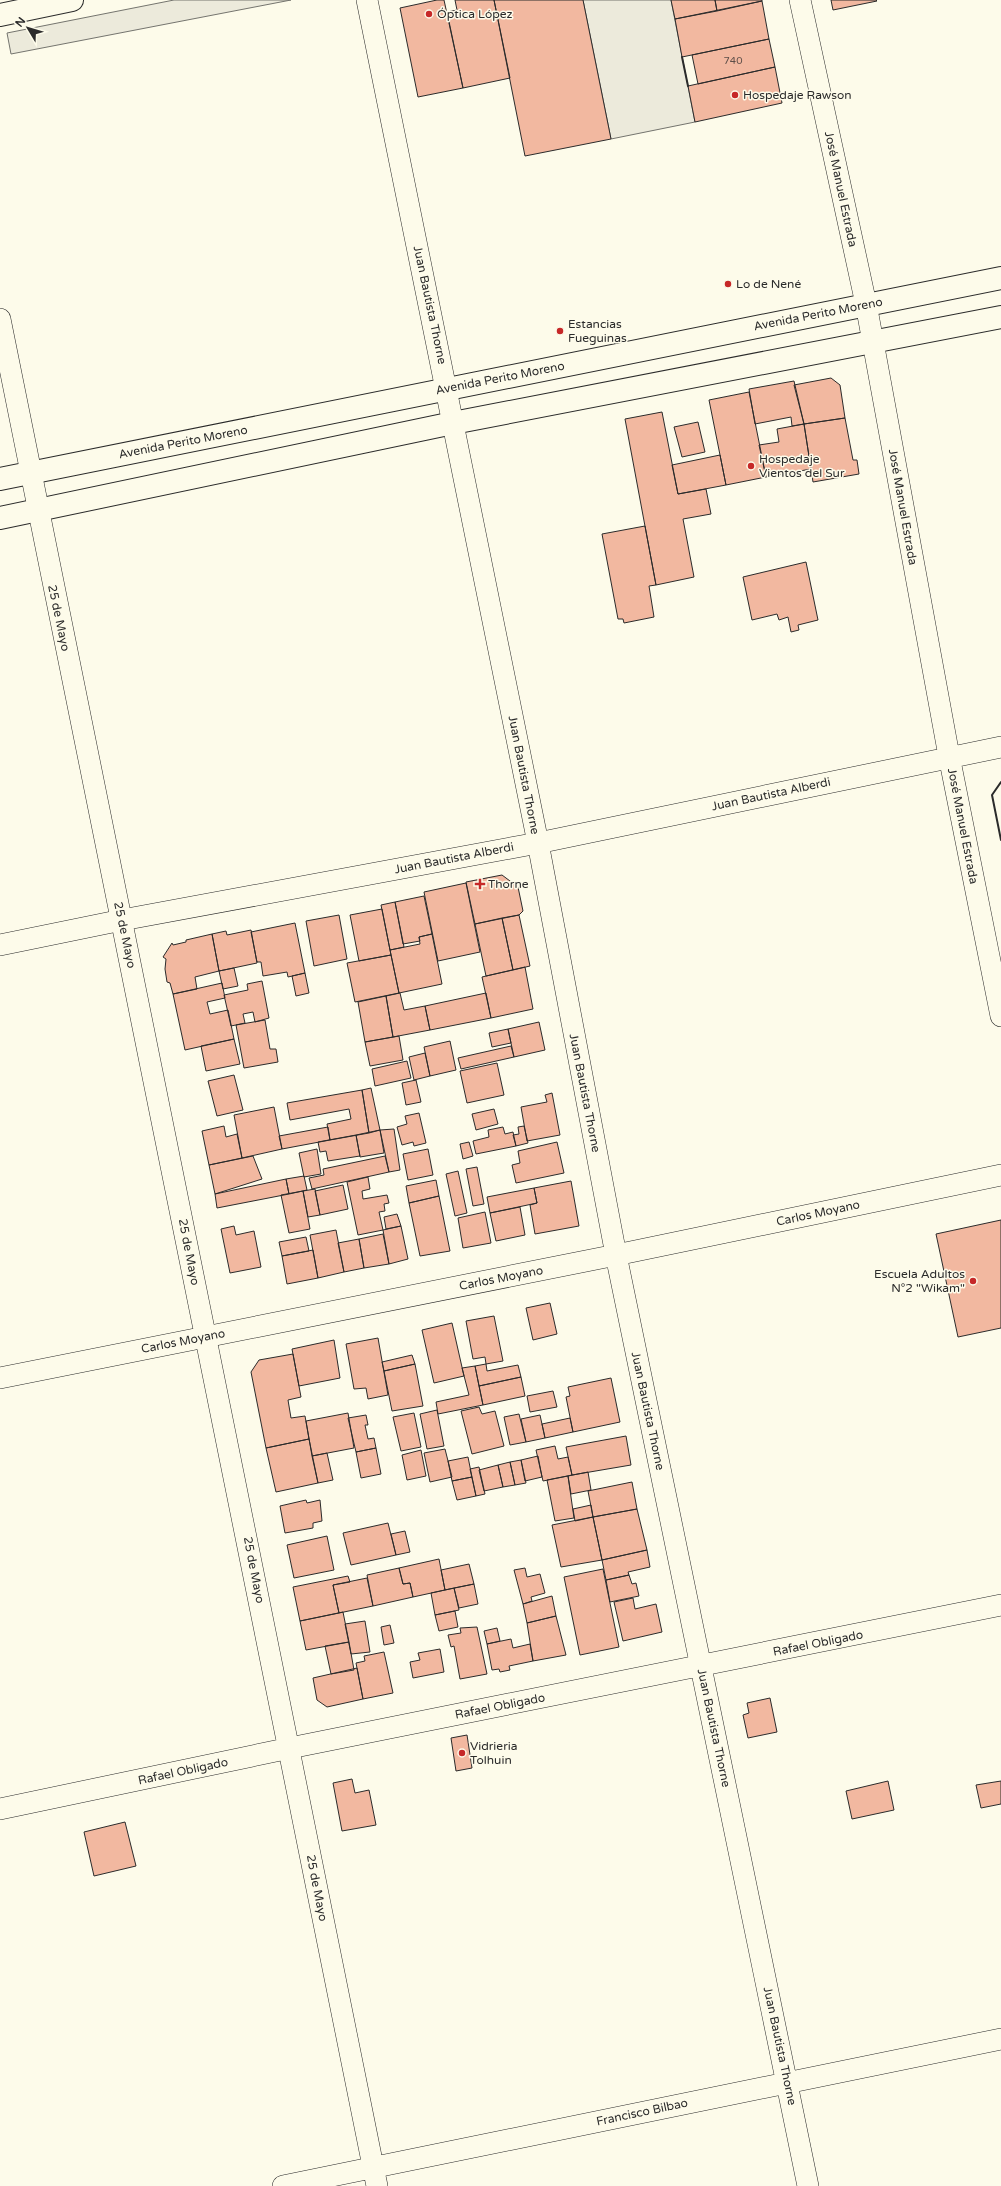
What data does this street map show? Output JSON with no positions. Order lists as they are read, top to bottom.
{
  "streets": {
    "street": [
      "José Manuel Estrada",
      "Juan Bautista Thorne",
      "Avenida Perito Moreno",
      "25 de Mayo",
      "Juan Bautista Alberdi",
      "Carlos Moyano",
      "Rafael Obligado",
      "Francisco Bilbao"
    ]
  },
  "crossings": [
    ["José Manuel Estrada", "Avenida Perito Moreno"],
    ["José Manuel Estrada", "Juan Bautista Alberdi"],
    ["Juan Bautista Thorne", "Avenida Perito Moreno"],
    ["Juan Bautista Thorne", "Juan Bautista Alberdi"],
    ["Juan Bautista Thorne", "Carlos Moyano"],
    ["Juan Bautista Thorne", "Rafael Obligado"],
    ["Juan Bautista Thorne", "Francisco Bilbao"],
    ["Avenida Perito Moreno", "25 de Mayo"],
    ["25 de Mayo", "Juan Bautista Alberdi"],
    ["25 de Mayo", "Carlos Moyano"],
    ["25 de Mayo", "Rafael Obligado"],
    ["25 de Mayo", "Francisco Bilbao"]
  ],
  "places": {
    "other": [
      "Óptica López",
      "Hospedaje Rawson",
      "Lo de Nené",
      "Estancias Fueguinas",
      "Hospedaje Vientos del Sur",
      "Escuela Adultos N°2 \"Wikam\"",
      "Vidrieria Tolhuin"
    ],
    "health": ["Thorne"]
  },
  "house_numbers": ["740"],
  "north": "top left"
}
